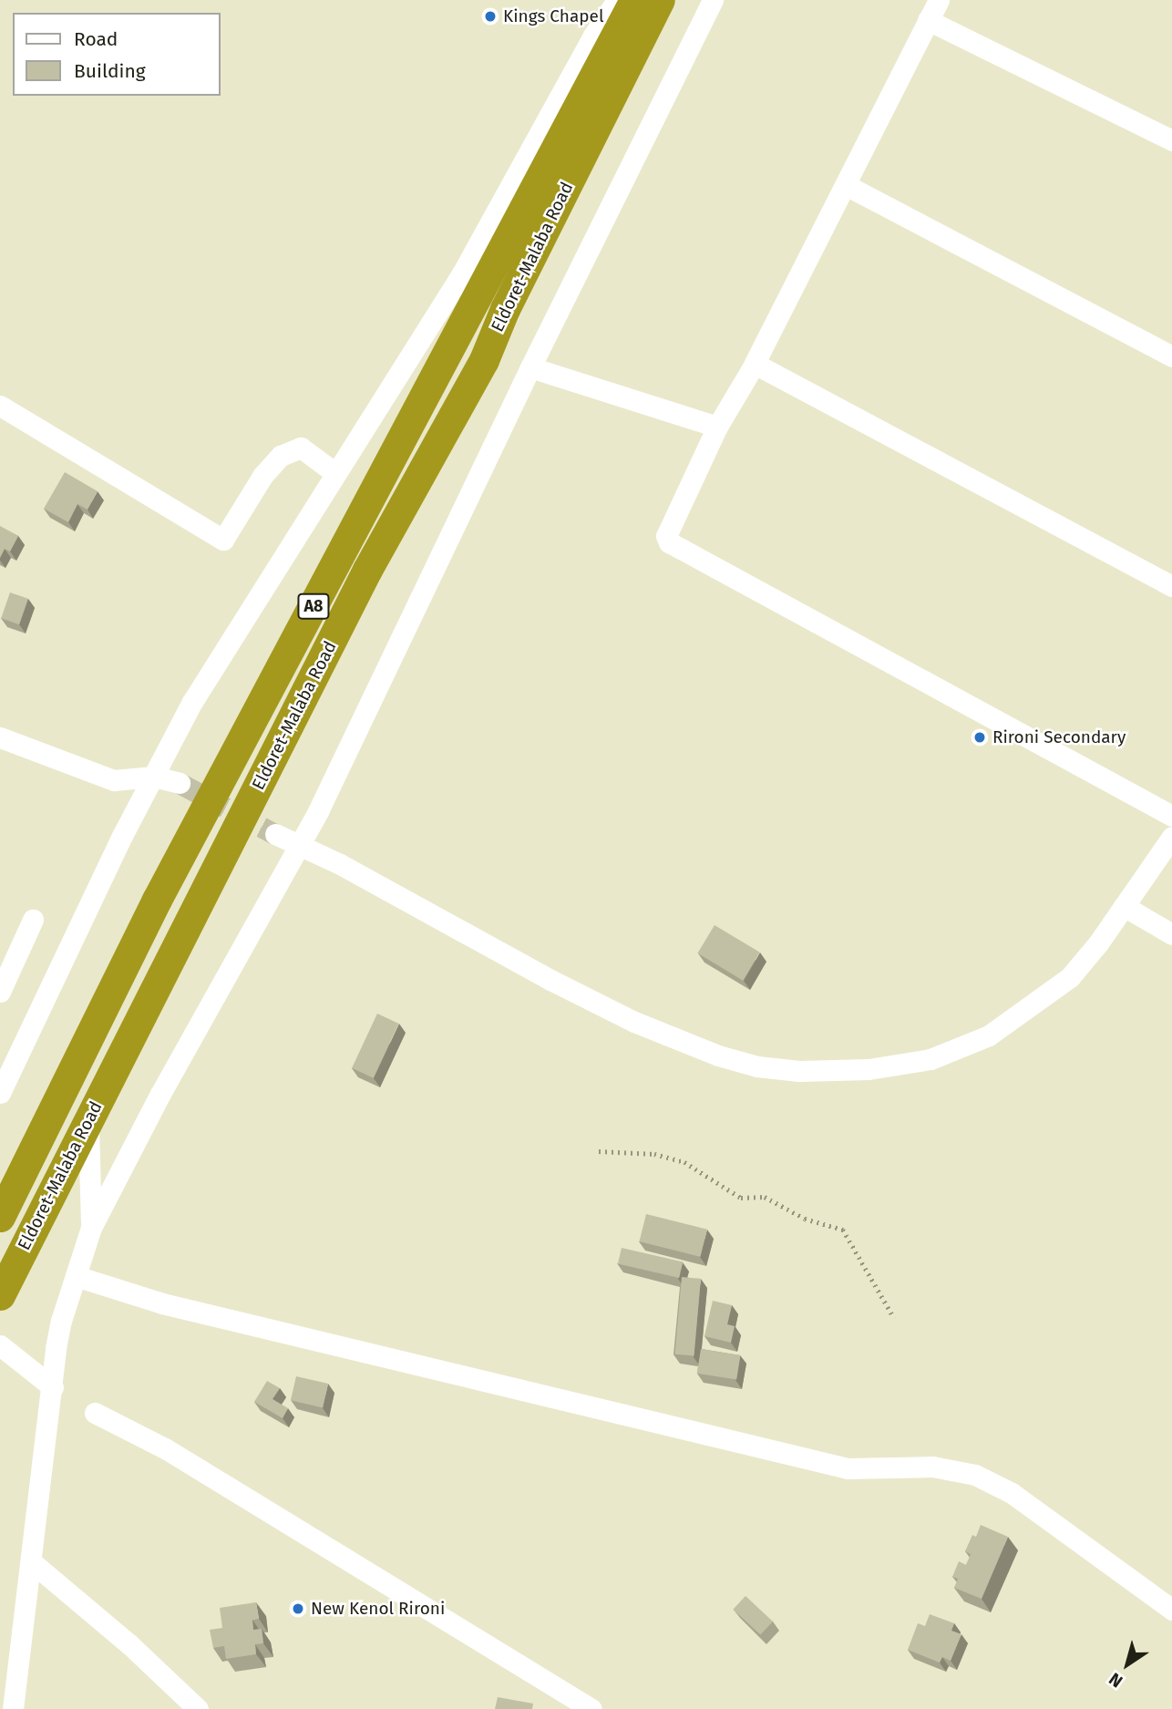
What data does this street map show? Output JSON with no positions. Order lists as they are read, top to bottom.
{
  "streets": {
    "highway": ["Eldoret-Malaba Road", "A8"]
  },
  "places": ["Kings Chapel", "Rironi Secondary", "New Kenol Rironi"],
  "legend": ["Road", "Building"],
  "north": "bottom left"
}
